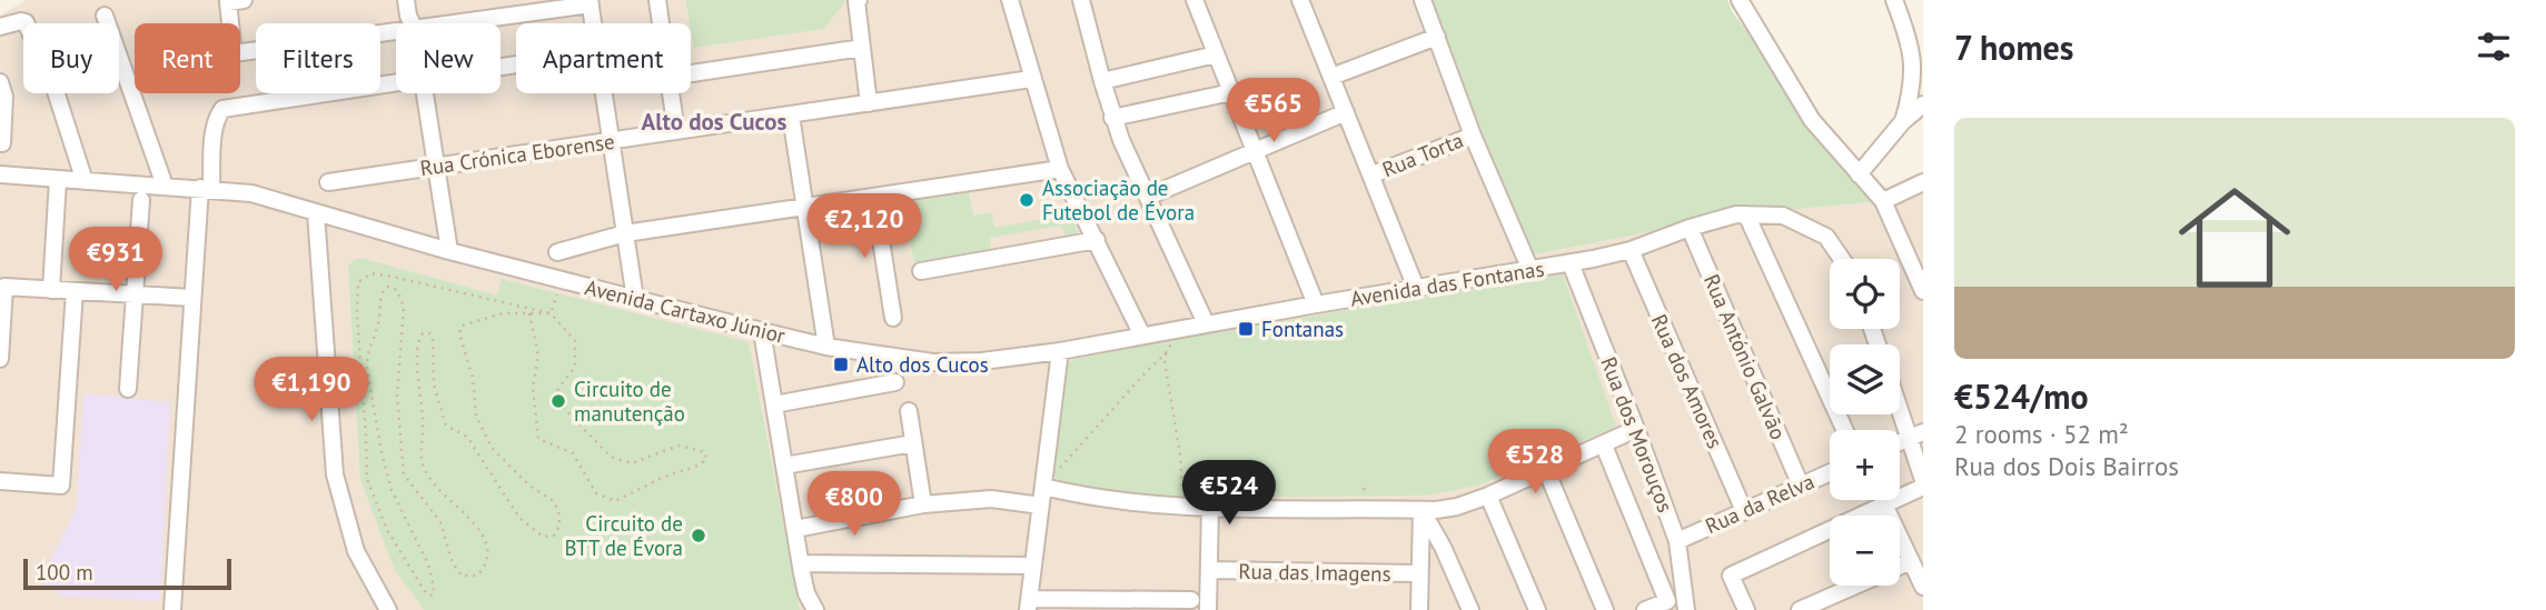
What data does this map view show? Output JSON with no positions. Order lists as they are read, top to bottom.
{
  "streets": {
    "street": [
      "Rua Crónica Eborense",
      "Rua Torta",
      "Avenida das Fontanas",
      "Avenida Cartaxo Júnior",
      "Rua António Galvão",
      "Rua dos Amores",
      "Rua dos Morouços",
      "Rua da Relva",
      "Rua das Imagens"
    ]
  },
  "crossings": [
    ["Avenida das Fontanas", "Avenida Cartaxo Júnior"],
    ["Avenida das Fontanas", "Rua António Galvão"],
    ["Avenida das Fontanas", "Rua dos Amores"],
    ["Avenida das Fontanas", "Rua dos Morouços"],
    ["Rua António Galvão", "Rua da Relva"],
    ["Rua dos Amores", "Rua da Relva"],
    ["Rua dos Morouços", "Rua da Relva"]
  ],
  "districts": ["Alto dos Cucos"],
  "places": {
    "other": ["Associação de Futebol de Évora", "Circuito de manutenção", "Circuito de BTT de Évora"],
    "transit": ["Fontanas", "Alto dos Cucos"]
  },
  "scale_bar": "100 m",
  "page": {
    "heading": "7 homes",
    "chip": [
      "Buy",
      "Rent",
      "Filters",
      "New",
      "Apartment"
    ],
    "price": [
      "€565",
      "€2,120",
      "€931",
      "€1,190",
      "€528",
      "€524",
      "€800"
    ],
    "list": [
      {
        "name": "€524/mo",
        "note": "2 rooms · 52 m² · Rua dos Dois Bairros"
      }
    ],
    "map_buttons": ["+", "−"],
    "scale": "100 m"
  }
}
